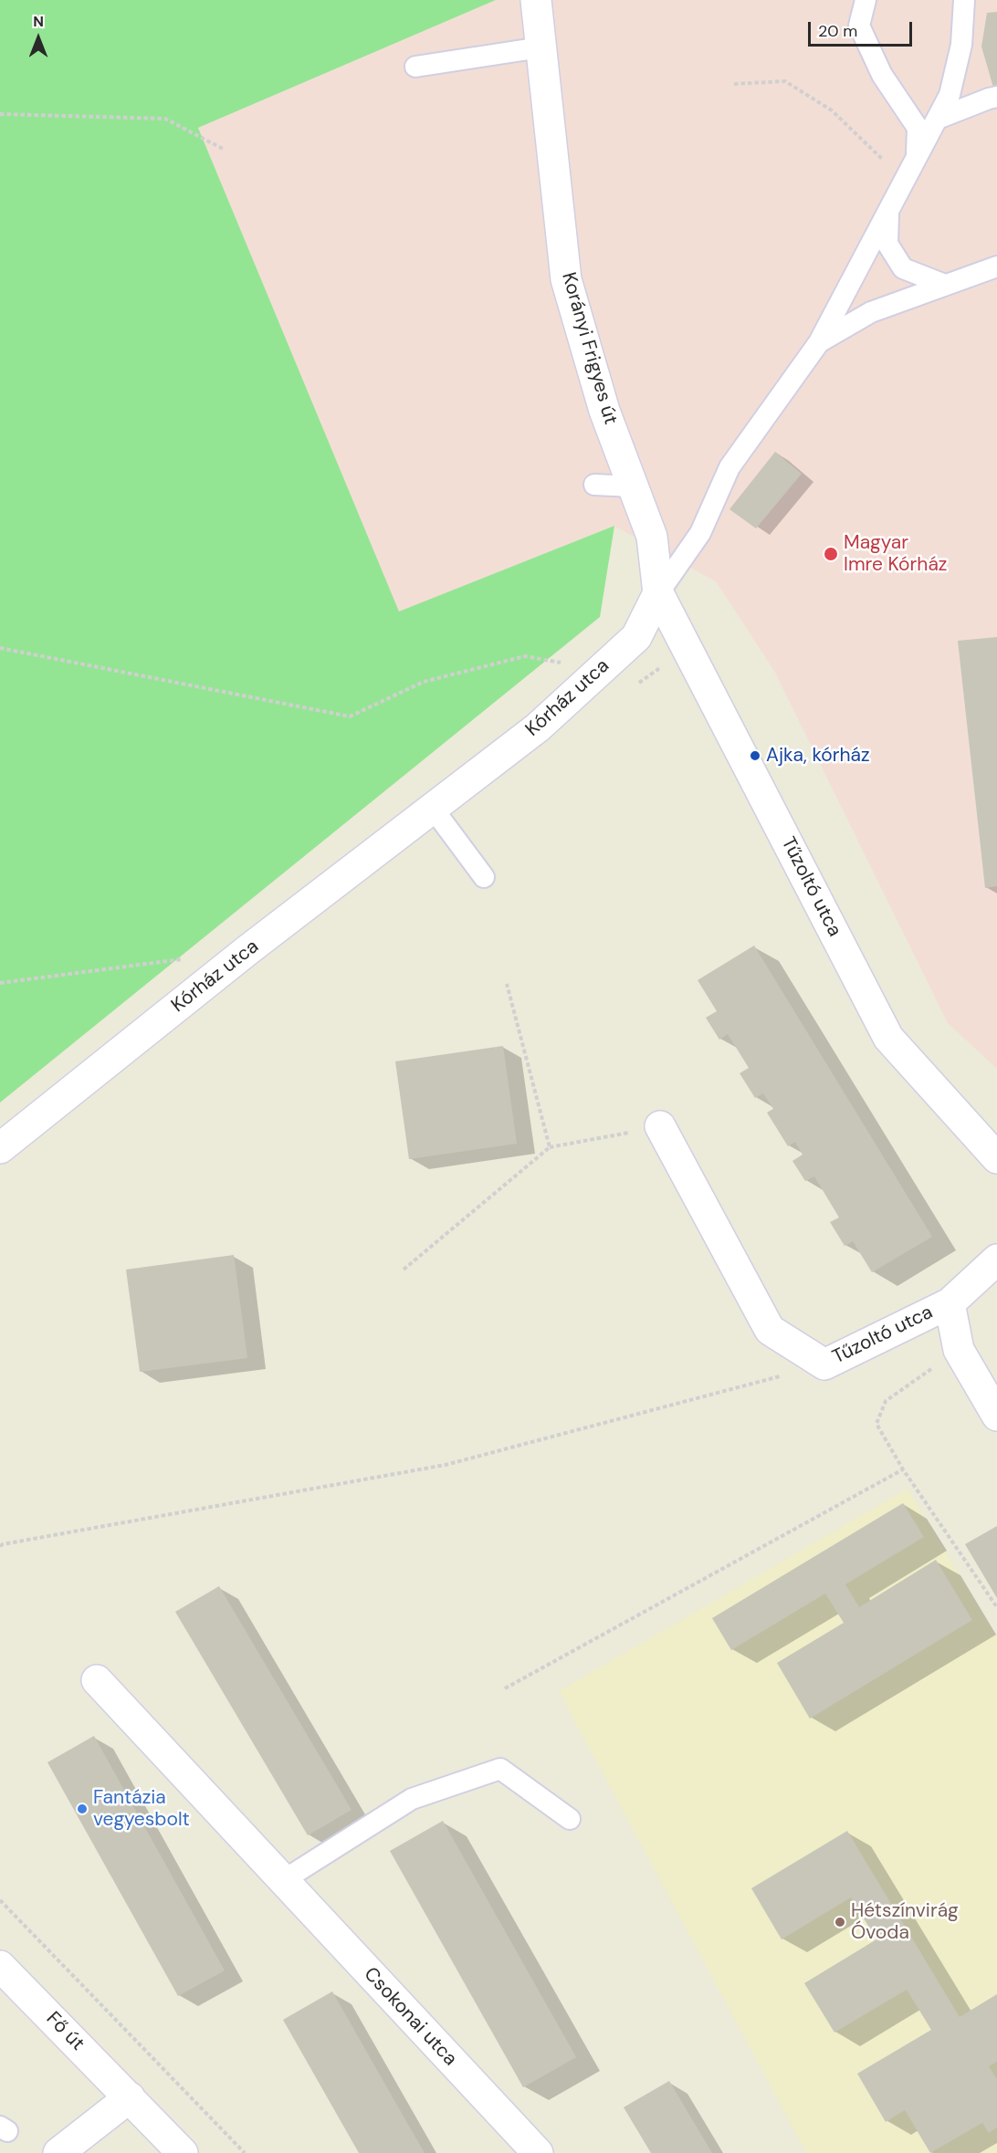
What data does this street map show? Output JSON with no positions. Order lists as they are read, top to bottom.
{
  "streets": {
    "street": [
      "Korányi Frigyes út",
      "Kórház utca",
      "Tűzoltó utca",
      "Csokonai utca",
      "Fő út"
    ]
  },
  "crossings": [
    ["Korányi Frigyes út", "Kórház utca"],
    ["Korányi Frigyes út", "Tűzoltó utca"],
    ["Kórház utca", "Tűzoltó utca"]
  ],
  "places": [
    "Magyar Imre Kórház",
    "Ajka, kórház",
    "Fantázia vegyesbolt",
    "Hétszínvirág Óvoda"
  ],
  "scale_bar": "20 m",
  "north": "top"
}
